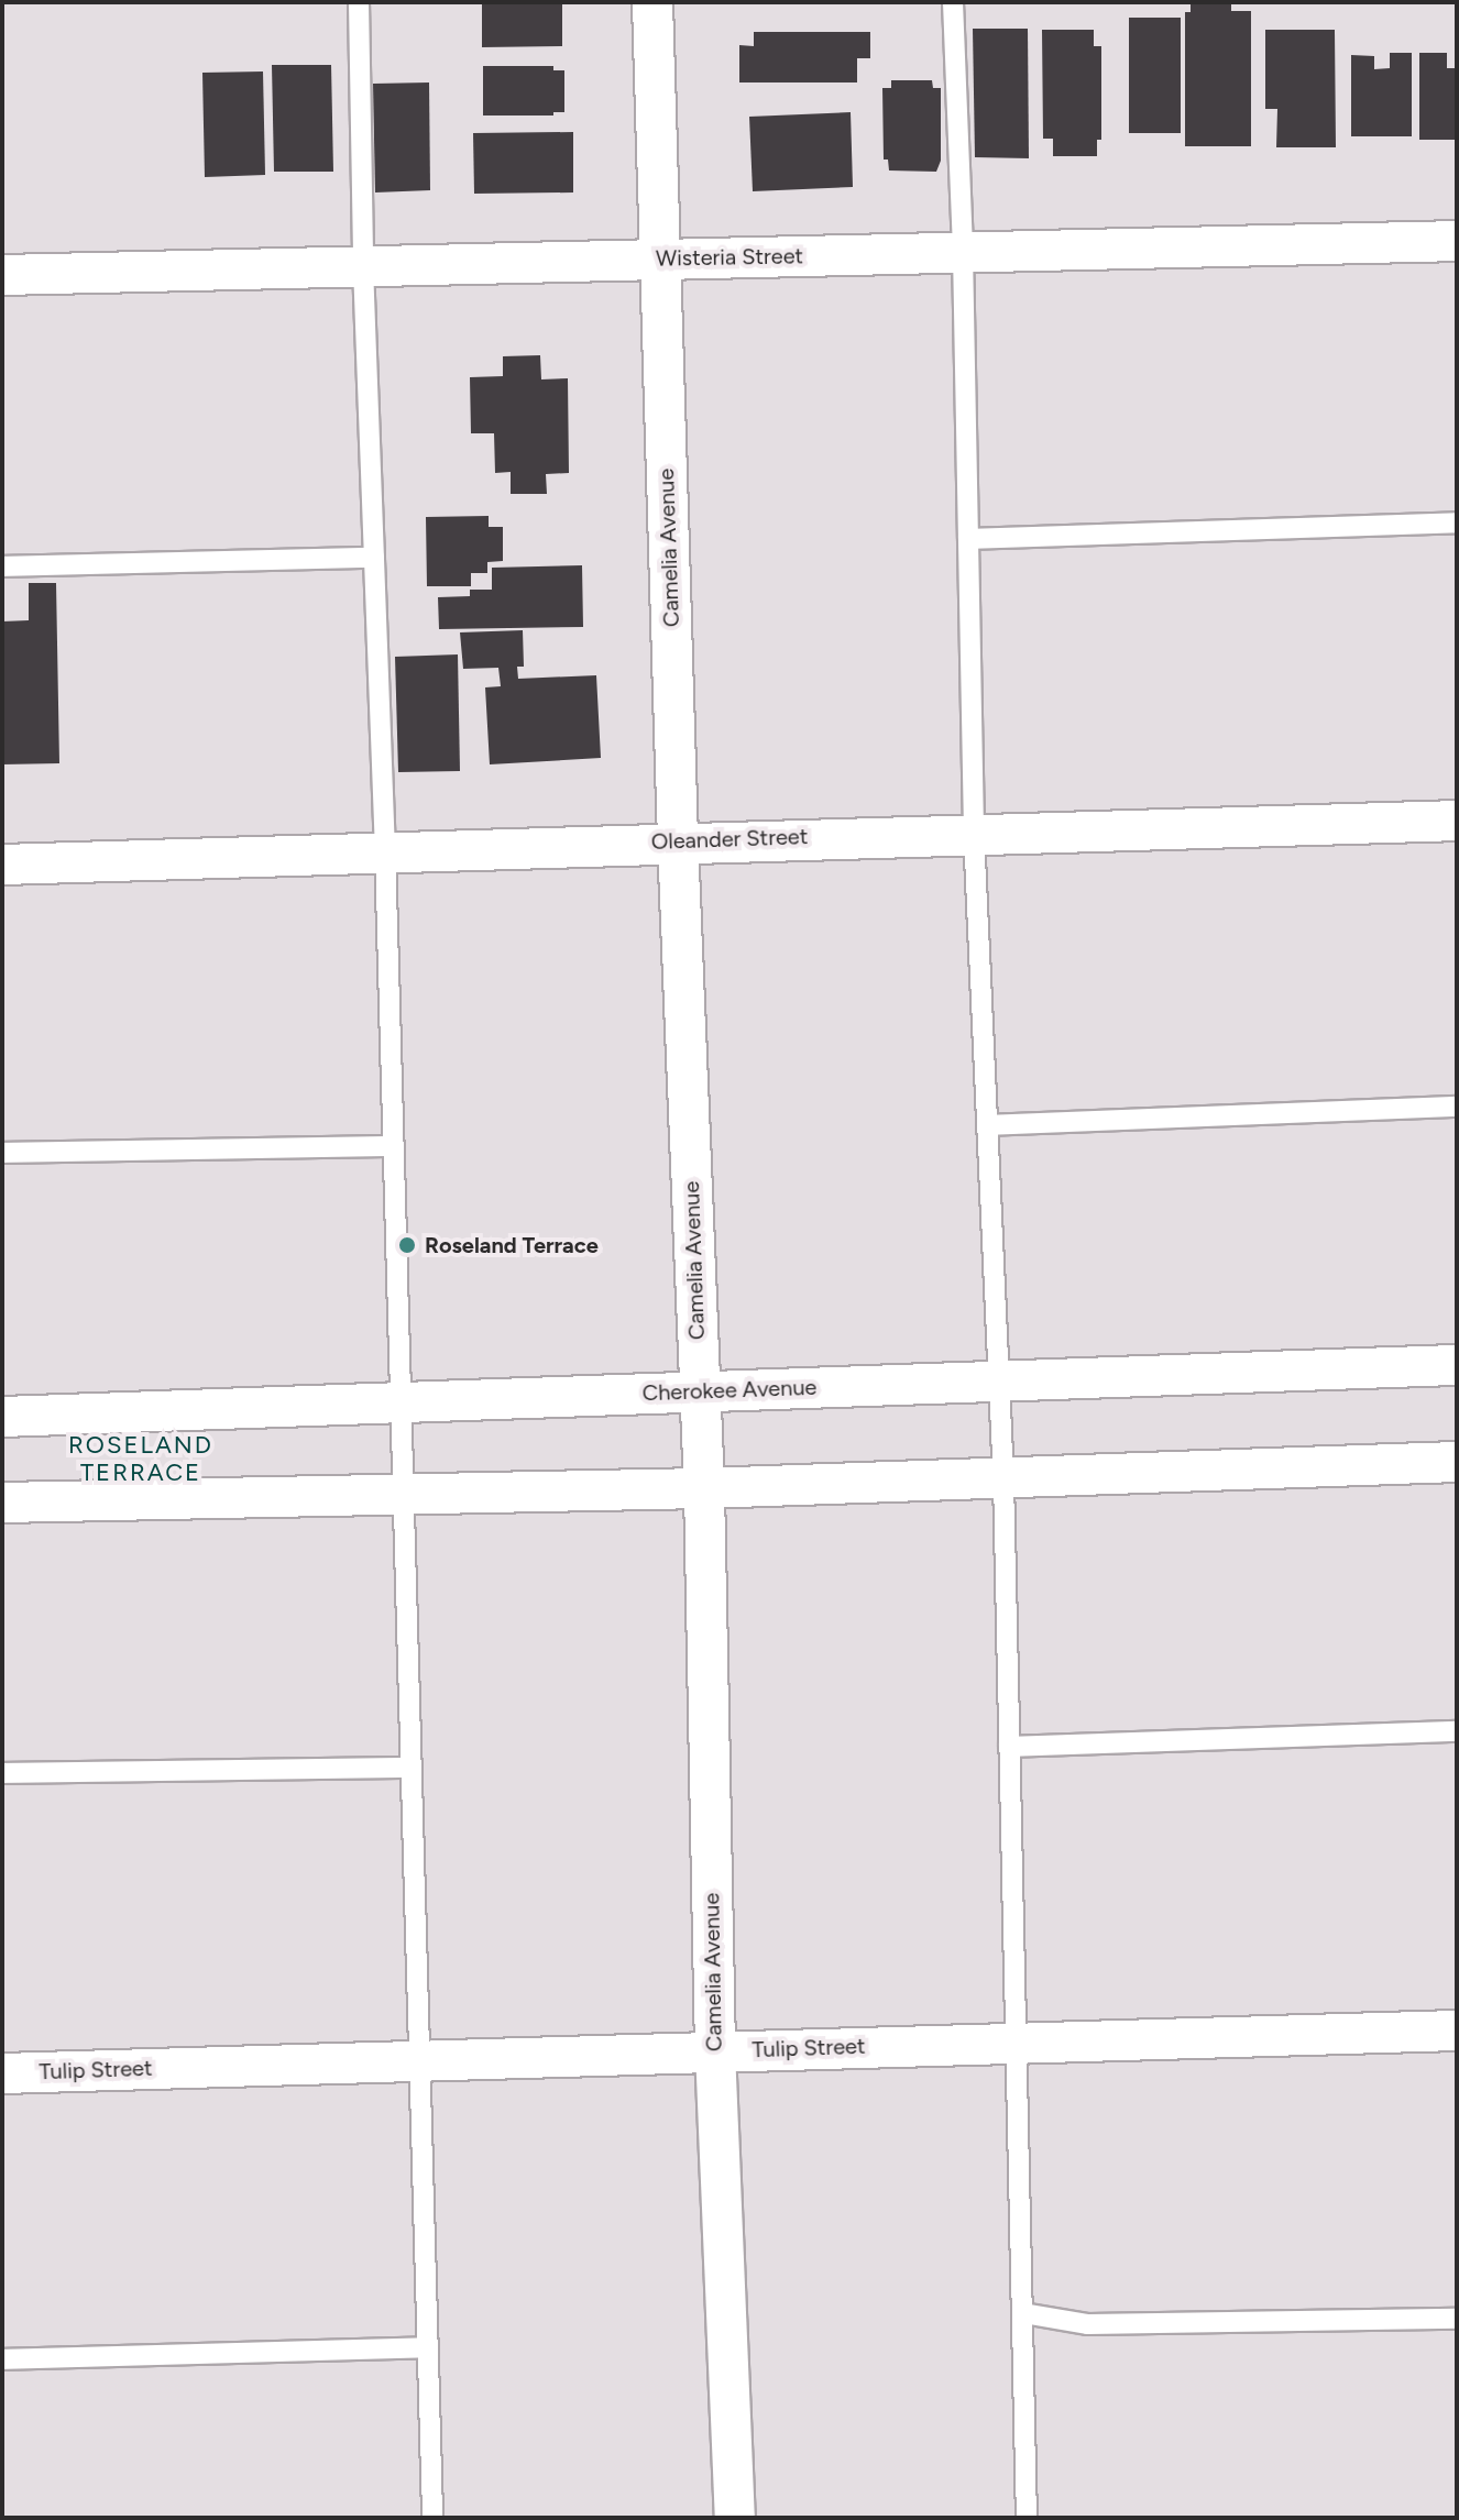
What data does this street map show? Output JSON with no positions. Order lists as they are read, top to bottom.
{
  "streets": {
    "street": [
      "Wisteria Street",
      "Camelia Avenue",
      "Oleander Street",
      "Cherokee Avenue",
      "Tulip Street"
    ]
  },
  "crossings": [
    ["Wisteria Street", "Camelia Avenue"],
    ["Camelia Avenue", "Oleander Street"],
    ["Camelia Avenue", "Cherokee Avenue"],
    ["Camelia Avenue", "Tulip Street"]
  ],
  "districts": ["ROSELAND TERRACE"],
  "places": ["Roseland Terrace"]
}
